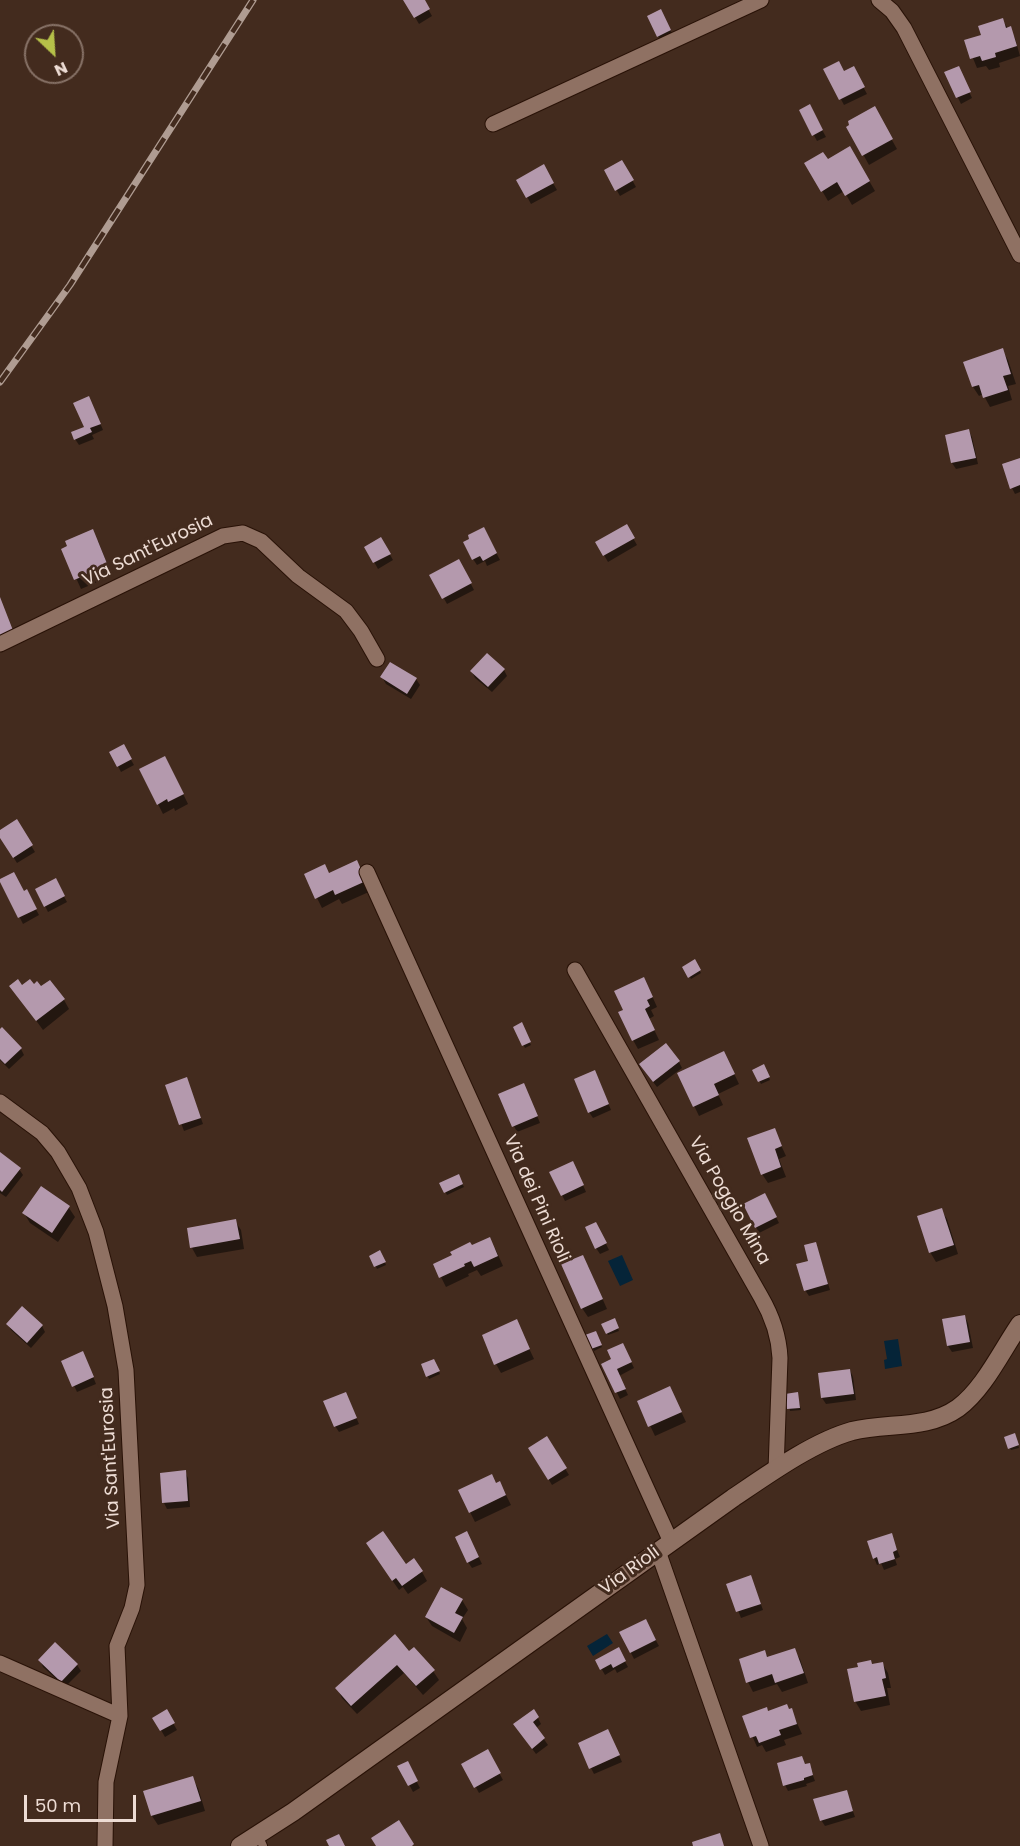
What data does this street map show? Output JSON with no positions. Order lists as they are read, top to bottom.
{
  "streets": {
    "main road": ["Via Rioli"],
    "street": ["Via Sant'Eurosia", "Via dei Pini Rioli", "Via Poggio Mina"]
  },
  "crossings": [
    ["Via dei Pini Rioli", "Via Rioli"],
    ["Via Poggio Mina", "Via Rioli"]
  ],
  "scale_bar": "50 m",
  "north": "bottom right"
}
